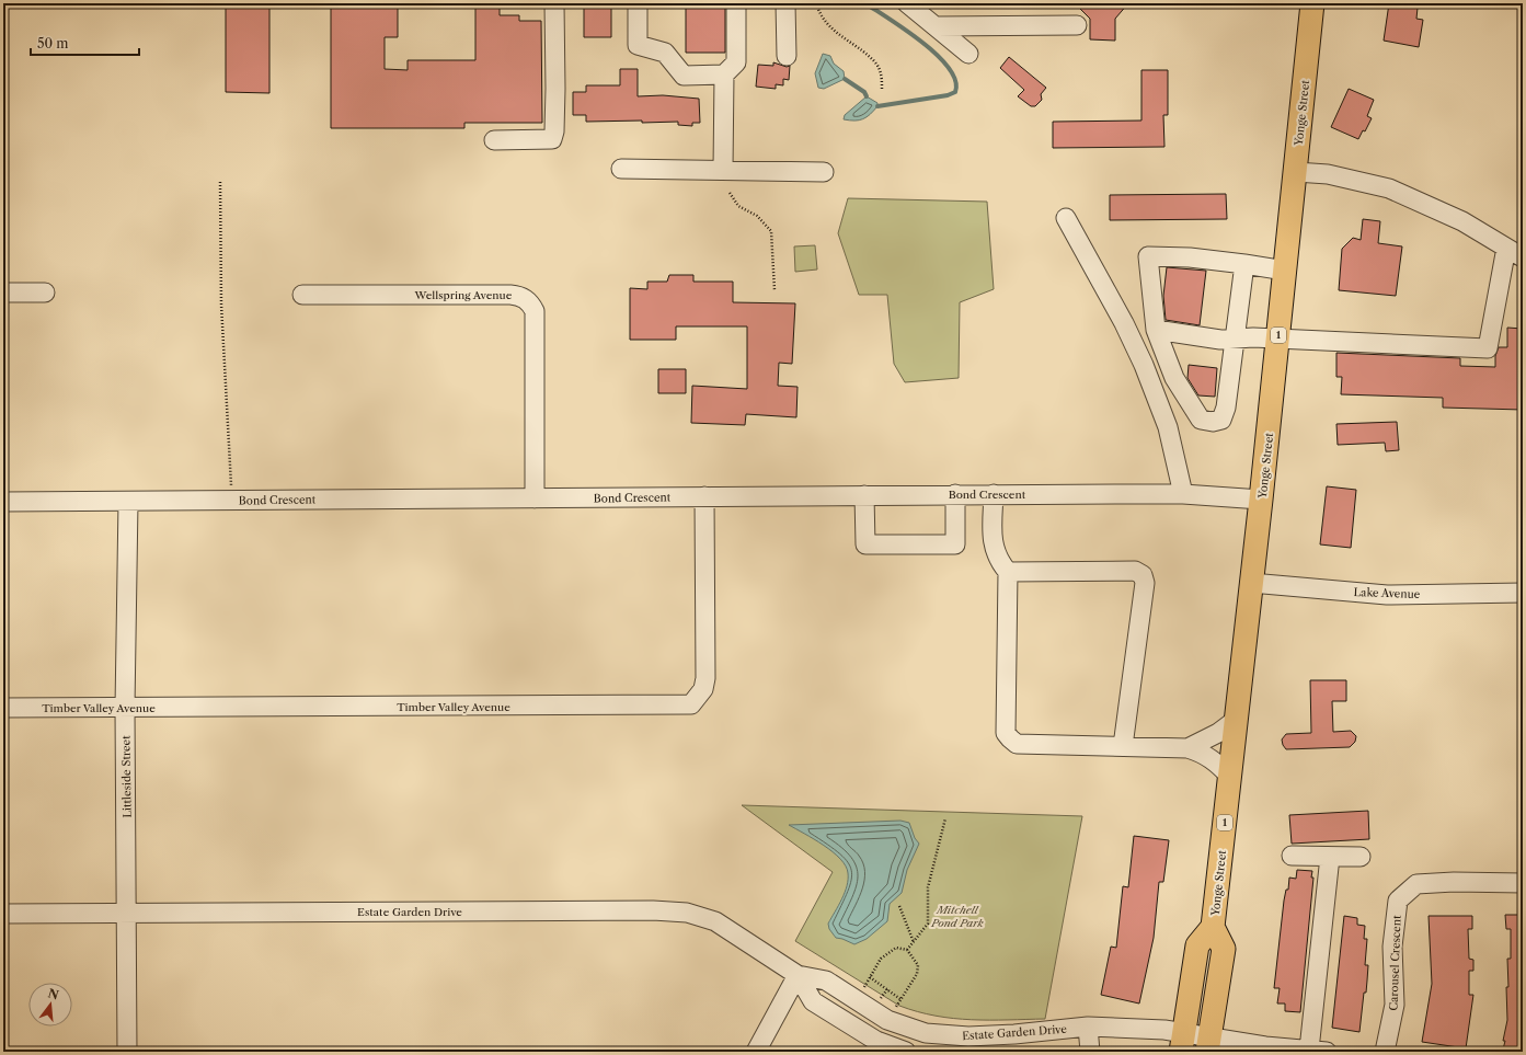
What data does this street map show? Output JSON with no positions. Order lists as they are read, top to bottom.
{
  "streets": {
    "main road": ["Yonge Street", "1"],
    "street": [
      "Wellspring Avenue",
      "Bond Crescent",
      "Lake Avenue",
      "Timber Valley Avenue",
      "Littleside Street",
      "Estate Garden Drive",
      "Carousel Crescent"
    ]
  },
  "crossings": [
    ["Yonge Street", "Bond Crescent"],
    ["Yonge Street", "Lake Avenue"],
    ["Yonge Street", "Estate Garden Drive"],
    ["Wellspring Avenue", "Bond Crescent"],
    ["Bond Crescent", "Timber Valley Avenue"],
    ["Bond Crescent", "Littleside Street"],
    ["Timber Valley Avenue", "Littleside Street"],
    ["Littleside Street", "Estate Garden Drive"]
  ],
  "parks": ["Mitchell Pond Park"],
  "scale_bar": "50 m",
  "north": "top"
}
